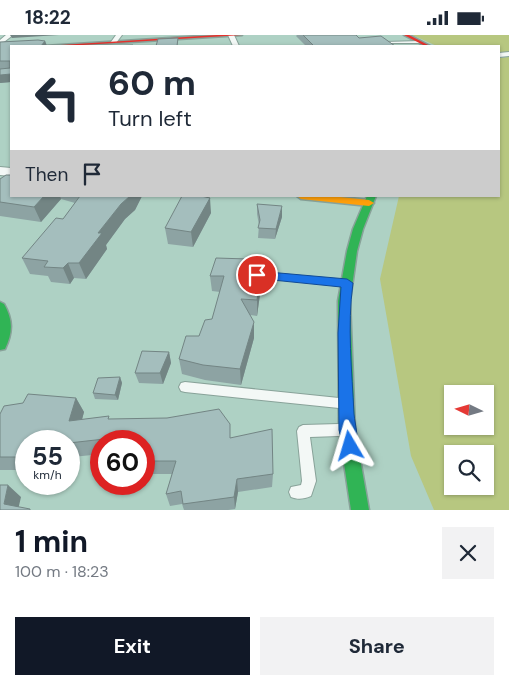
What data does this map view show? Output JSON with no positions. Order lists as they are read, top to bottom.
{
  "north": "left",
  "page": {
    "status": "18:22",
    "turn": ["60 m", "Turn left"],
    "then": "Then",
    "speed": "55 km/h",
    "limit": "60",
    "heading": ["1 min", "100 m · 18:23"],
    "buttons": ["Exit", "Share"]
  }
}
